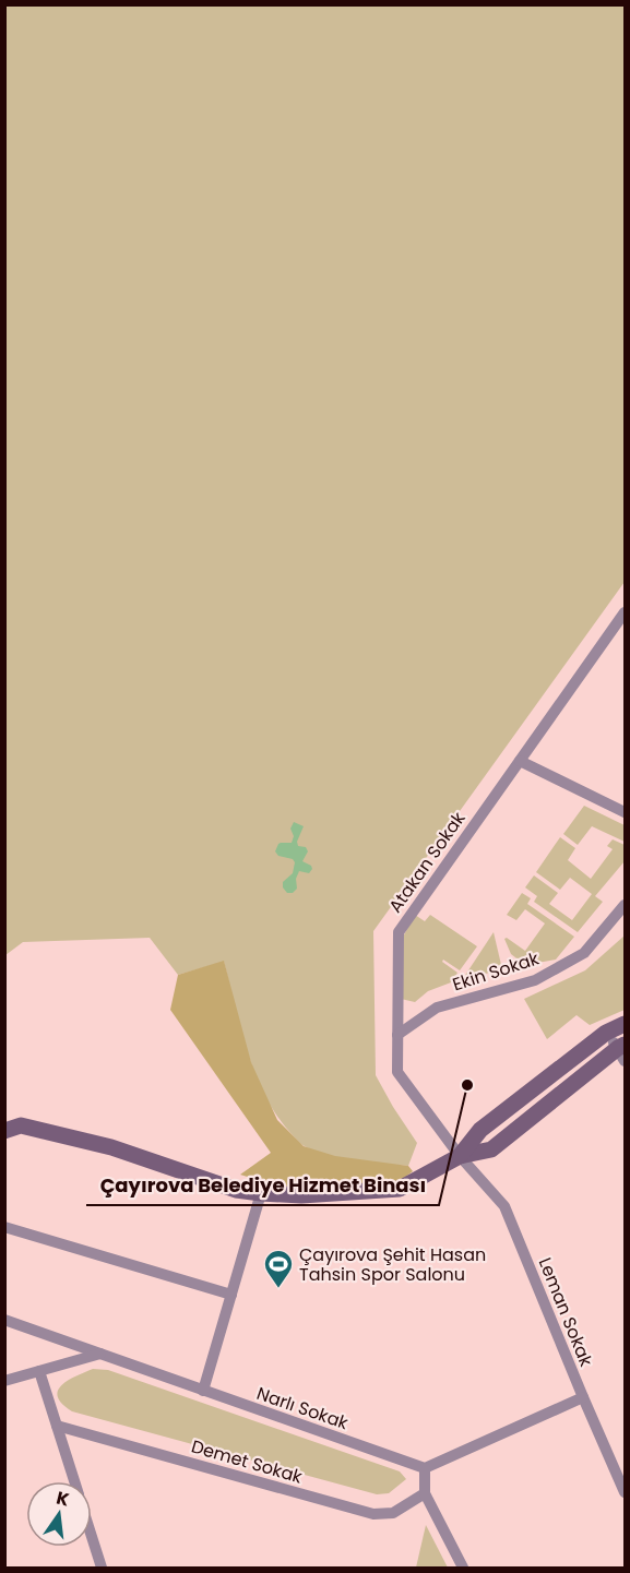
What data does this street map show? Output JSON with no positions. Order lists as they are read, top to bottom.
{
  "streets": {
    "street": [
      "Atakan Sokak",
      "Ekin Sokak",
      "Leman Sokak",
      "Narlı Sokak",
      "Demet Sokak"
    ]
  },
  "crossings": [
    ["Atakan Sokak", "Ekin Sokak"],
    ["Atakan Sokak", "Leman Sokak"]
  ],
  "places": {
    "other": ["Çayırova Belediye Hizmet Binası"],
    "sports": ["Çayırova Şehit Hasan Tahsin Spor Salonu"]
  },
  "north": "top"
}
